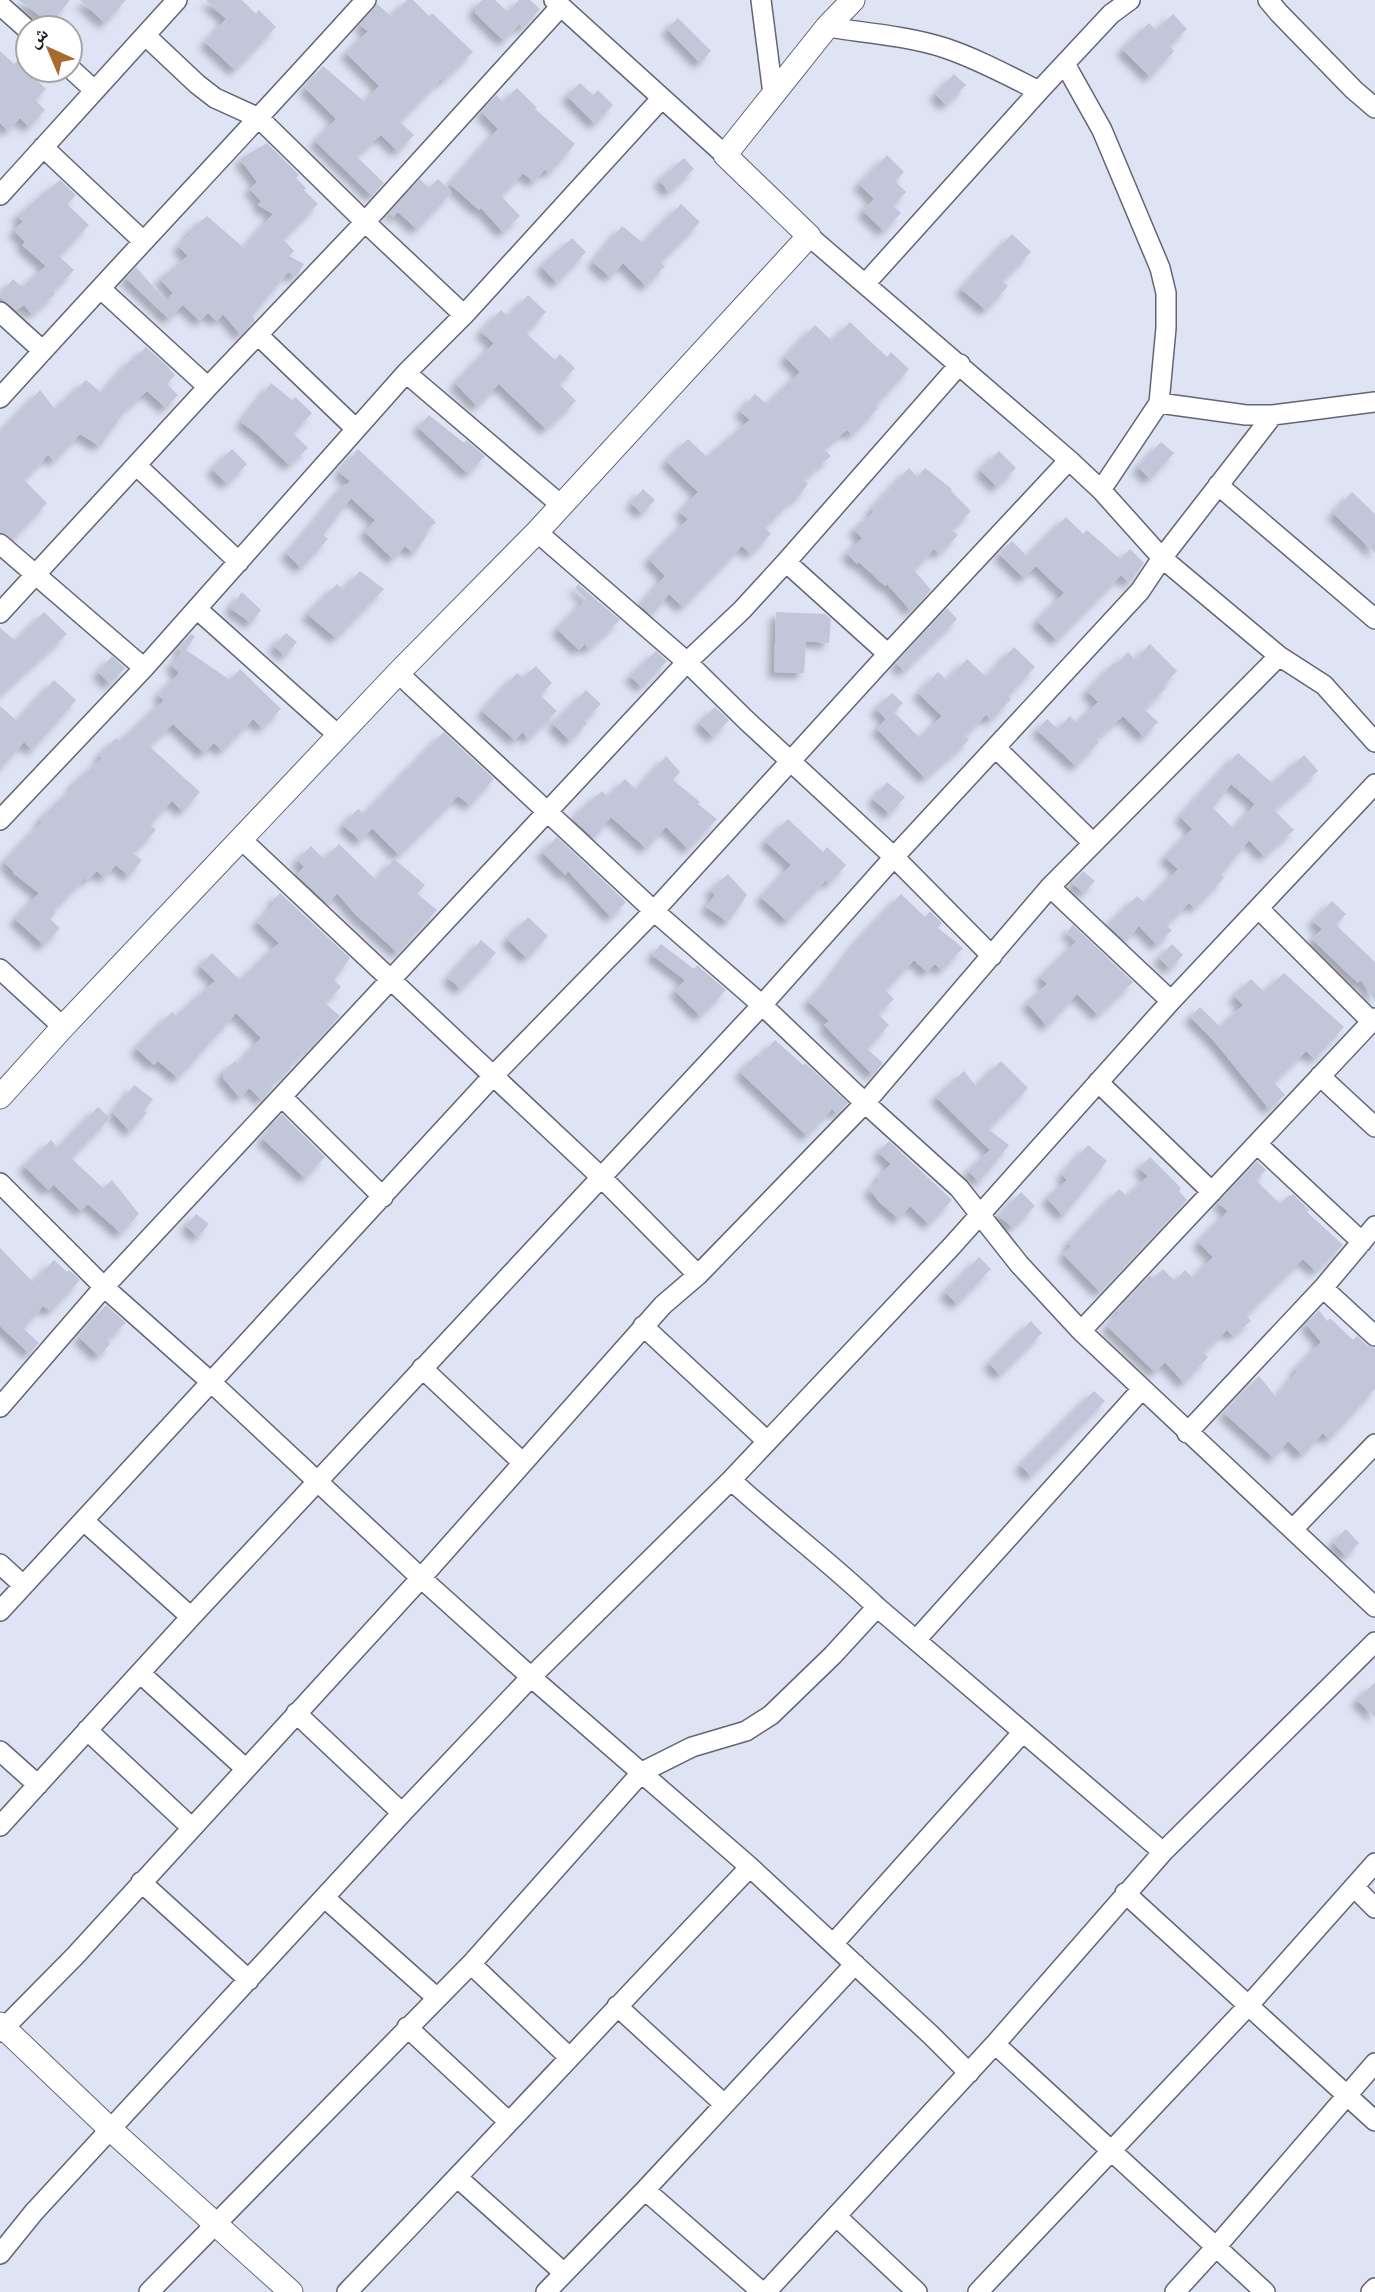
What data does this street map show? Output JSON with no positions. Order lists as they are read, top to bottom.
{
  "north": "top left"
}
